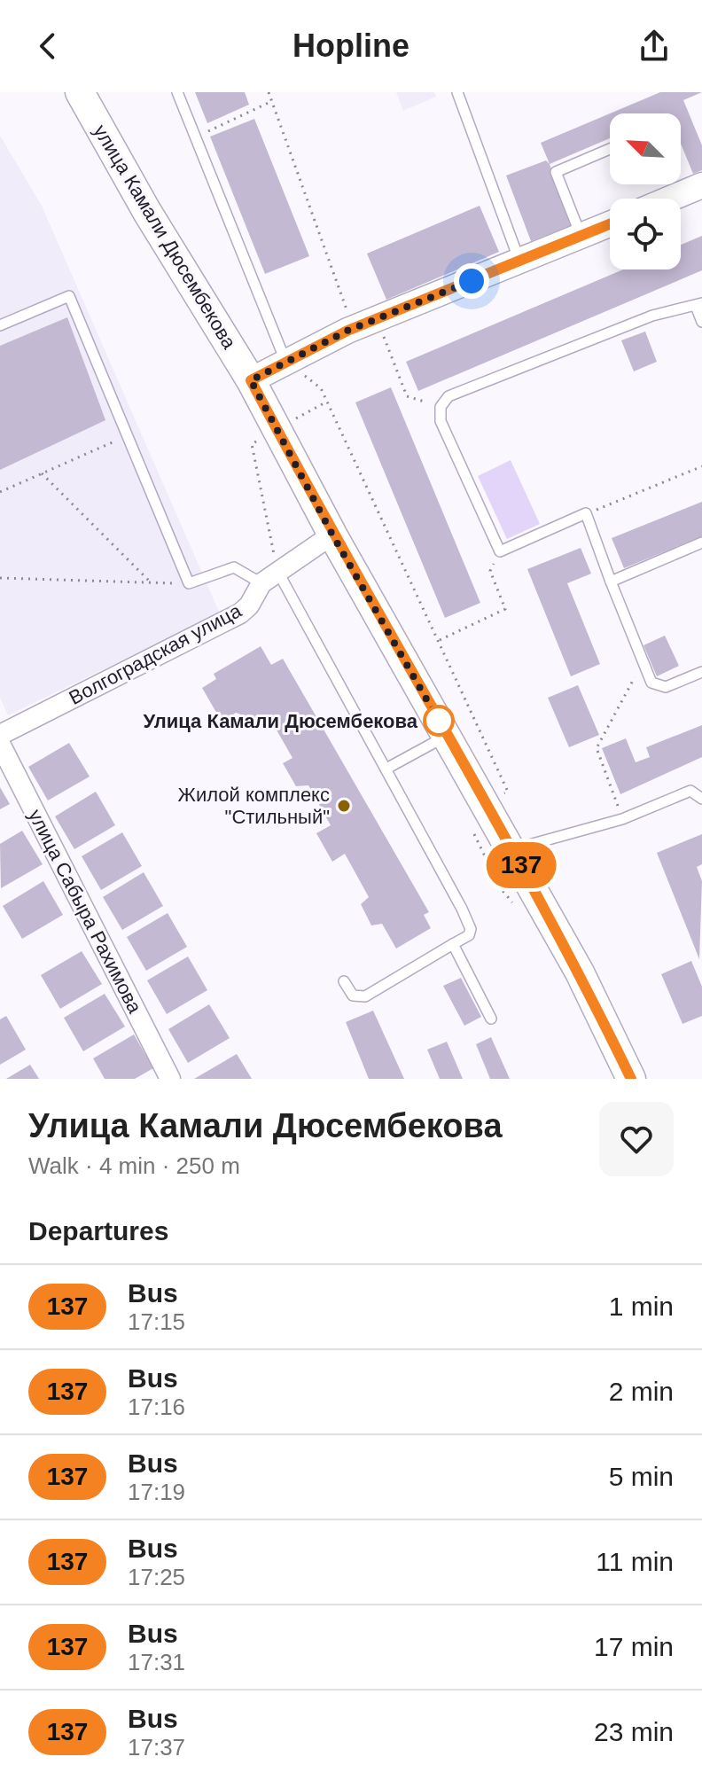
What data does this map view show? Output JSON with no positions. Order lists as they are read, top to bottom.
{
  "streets": {
    "main road": ["улица Камали Дюсембекова"],
    "street": ["Волгоградская улица", "улица Сабыра Рахимова"]
  },
  "crossings": [
    ["улица Камали Дюсембекова", "Волгоградская улица"]
  ],
  "places": ["Улица Камали Дюсембекова", "Жилой комплекс \"Стильный\""],
  "lines": ["bus line 137"],
  "north": "top left",
  "page": {
    "header": "Hopline",
    "on_map": "137",
    "heading": [
      ["Улица Камали Дюсембекова", "Walk · 4 min · 250 m"],
      "Departures"
    ],
    "list": [
      {
        "mark": "137",
        "name": "Bus",
        "note": "17:15",
        "value": "1 min"
      },
      {
        "mark": "137",
        "name": "Bus",
        "note": "17:16",
        "value": "2 min"
      },
      {
        "mark": "137",
        "name": "Bus",
        "note": "17:19",
        "value": "5 min"
      },
      {
        "mark": "137",
        "name": "Bus",
        "note": "17:25",
        "value": "11 min"
      },
      {
        "mark": "137",
        "name": "Bus",
        "note": "17:31",
        "value": "17 min"
      },
      {
        "mark": "137",
        "name": "Bus",
        "note": "17:37",
        "value": "23 min"
      }
    ]
  }
}
